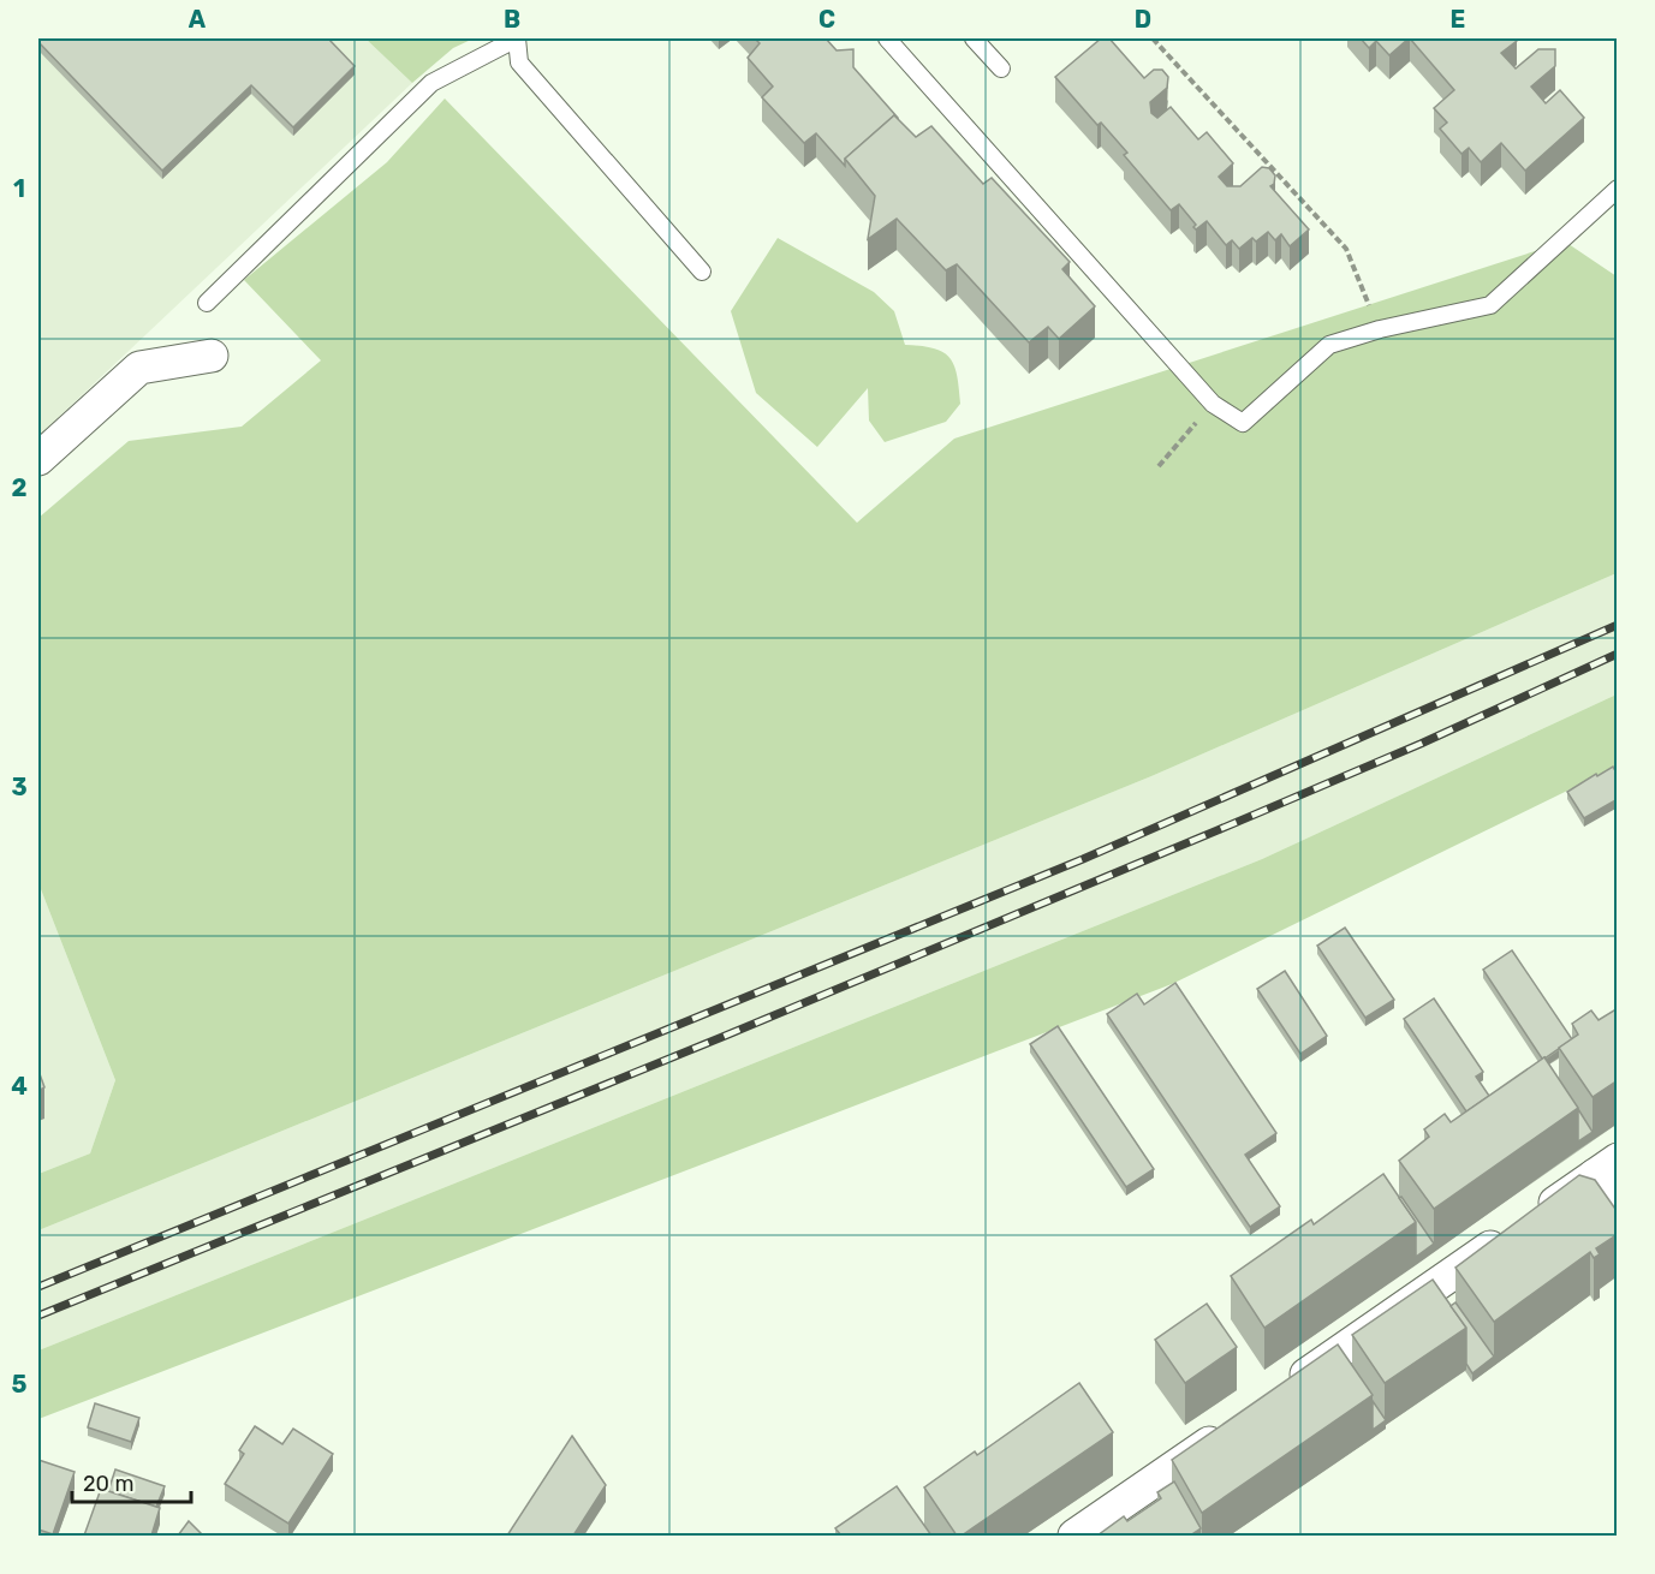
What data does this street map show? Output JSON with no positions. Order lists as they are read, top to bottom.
{
  "scale_bar": "20 m",
  "grid": {
    "columns": [
      "A",
      "B",
      "C",
      "D",
      "E"
    ],
    "rows": [
      "1",
      "2",
      "3",
      "4",
      "5"
    ]
  }
}
